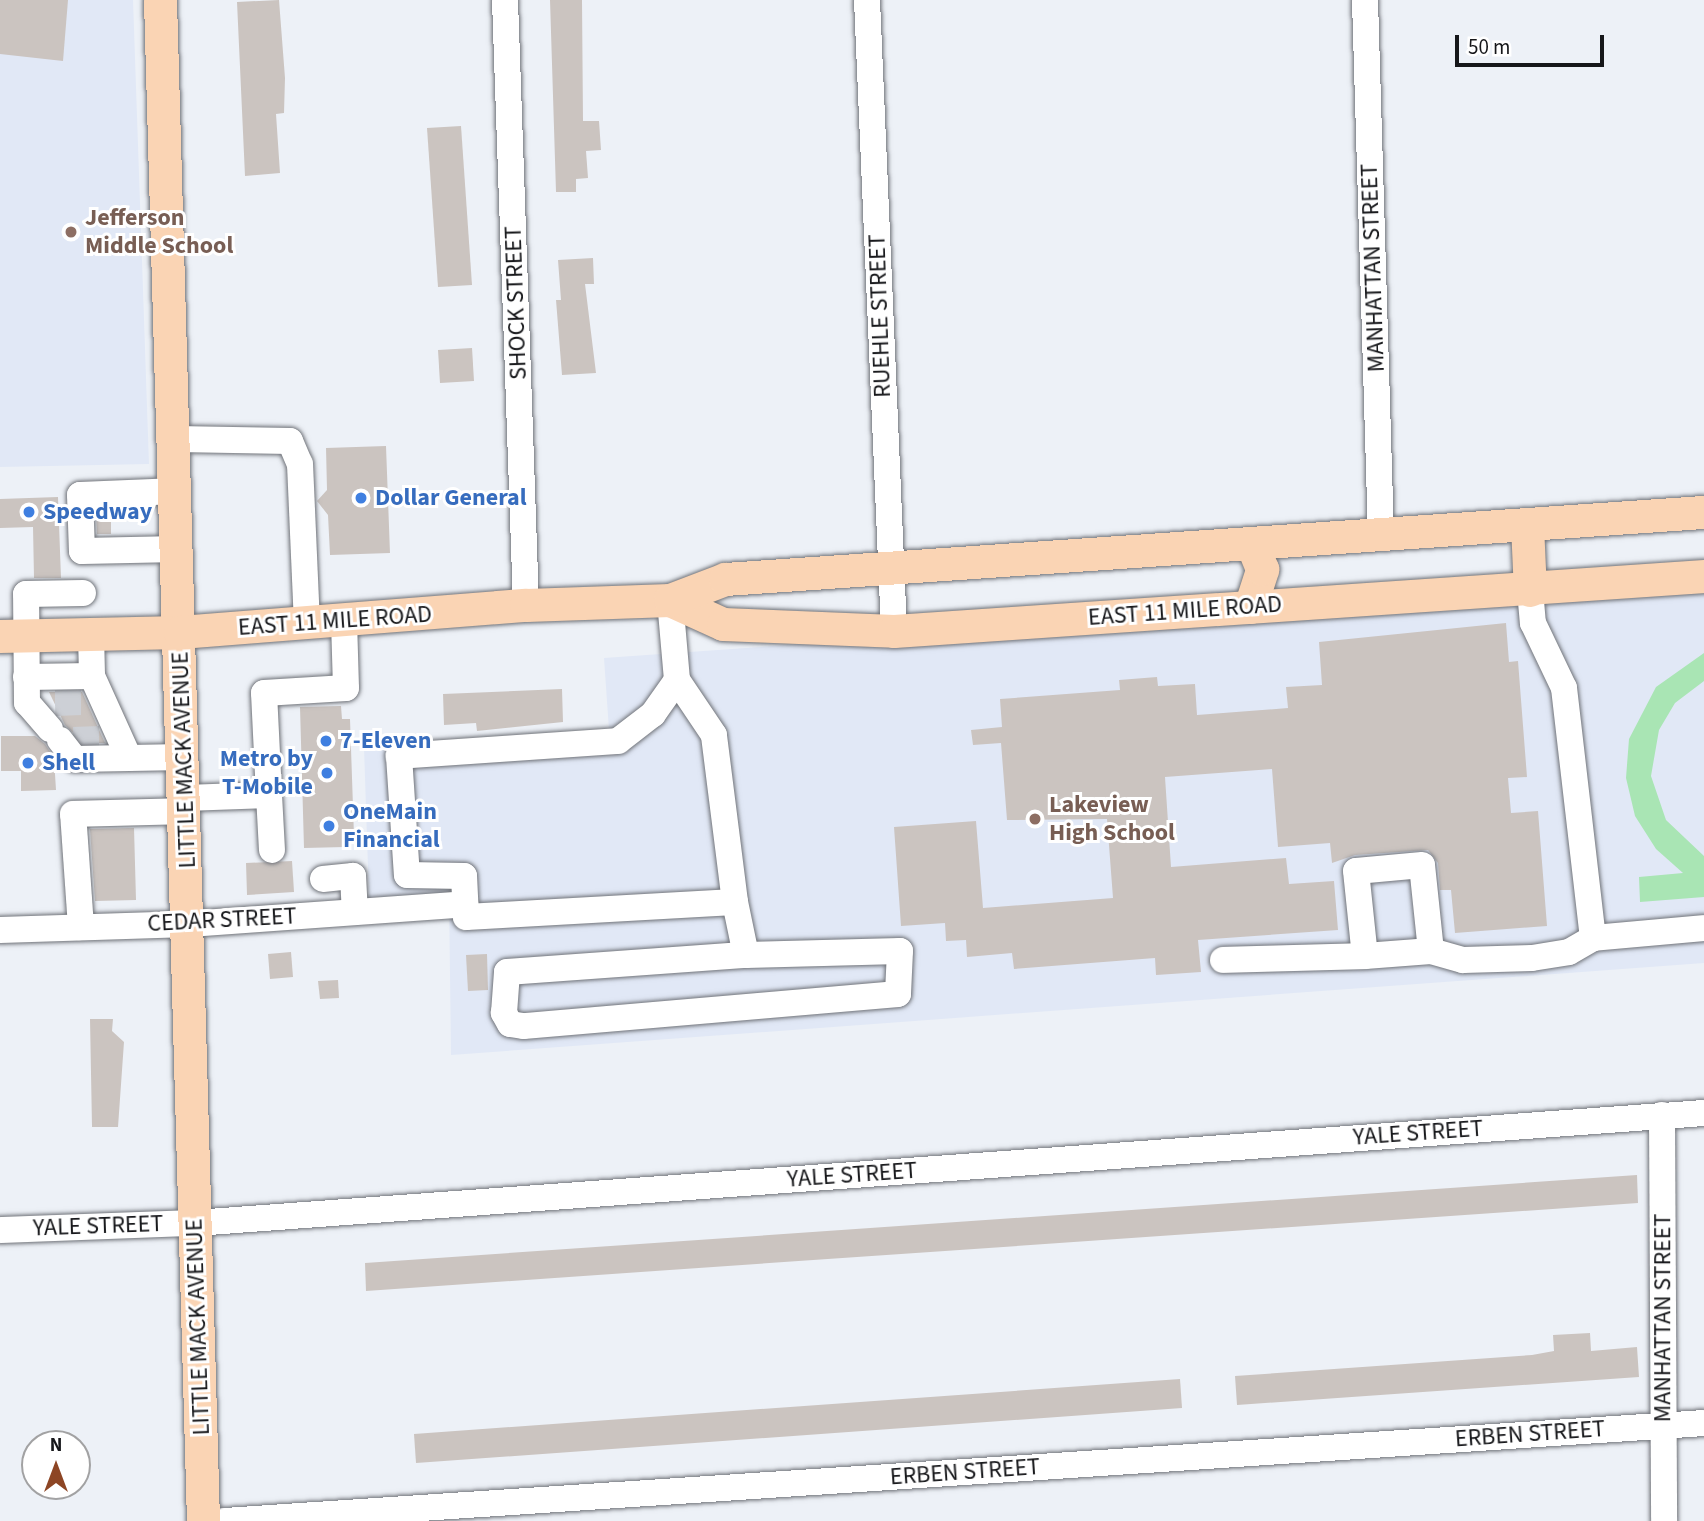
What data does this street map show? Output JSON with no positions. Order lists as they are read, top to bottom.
{
  "streets": {
    "main road": ["EAST 11 MILE ROAD", "LITTLE MACK AVENUE"],
    "street": [
      "MANHATTAN STREET",
      "SHOCK STREET",
      "RUEHLE STREET",
      "CEDAR STREET",
      "YALE STREET",
      "ERBEN STREET"
    ]
  },
  "crossings": [
    ["MANHATTAN STREET", "EAST 11 MILE ROAD"],
    ["MANHATTAN STREET", "YALE STREET"],
    ["MANHATTAN STREET", "ERBEN STREET"],
    ["SHOCK STREET", "EAST 11 MILE ROAD"],
    ["RUEHLE STREET", "EAST 11 MILE ROAD"],
    ["EAST 11 MILE ROAD", "LITTLE MACK AVENUE"],
    ["LITTLE MACK AVENUE", "CEDAR STREET"],
    ["LITTLE MACK AVENUE", "YALE STREET"]
  ],
  "places": [
    "Jefferson Middle School",
    "Dollar General",
    "Speedway",
    "7-Eleven",
    "Shell",
    "Metro by T-Mobile",
    "Lakeview High School",
    "OneMain Financial"
  ],
  "scale_bar": "50 m",
  "north": "top"
}
